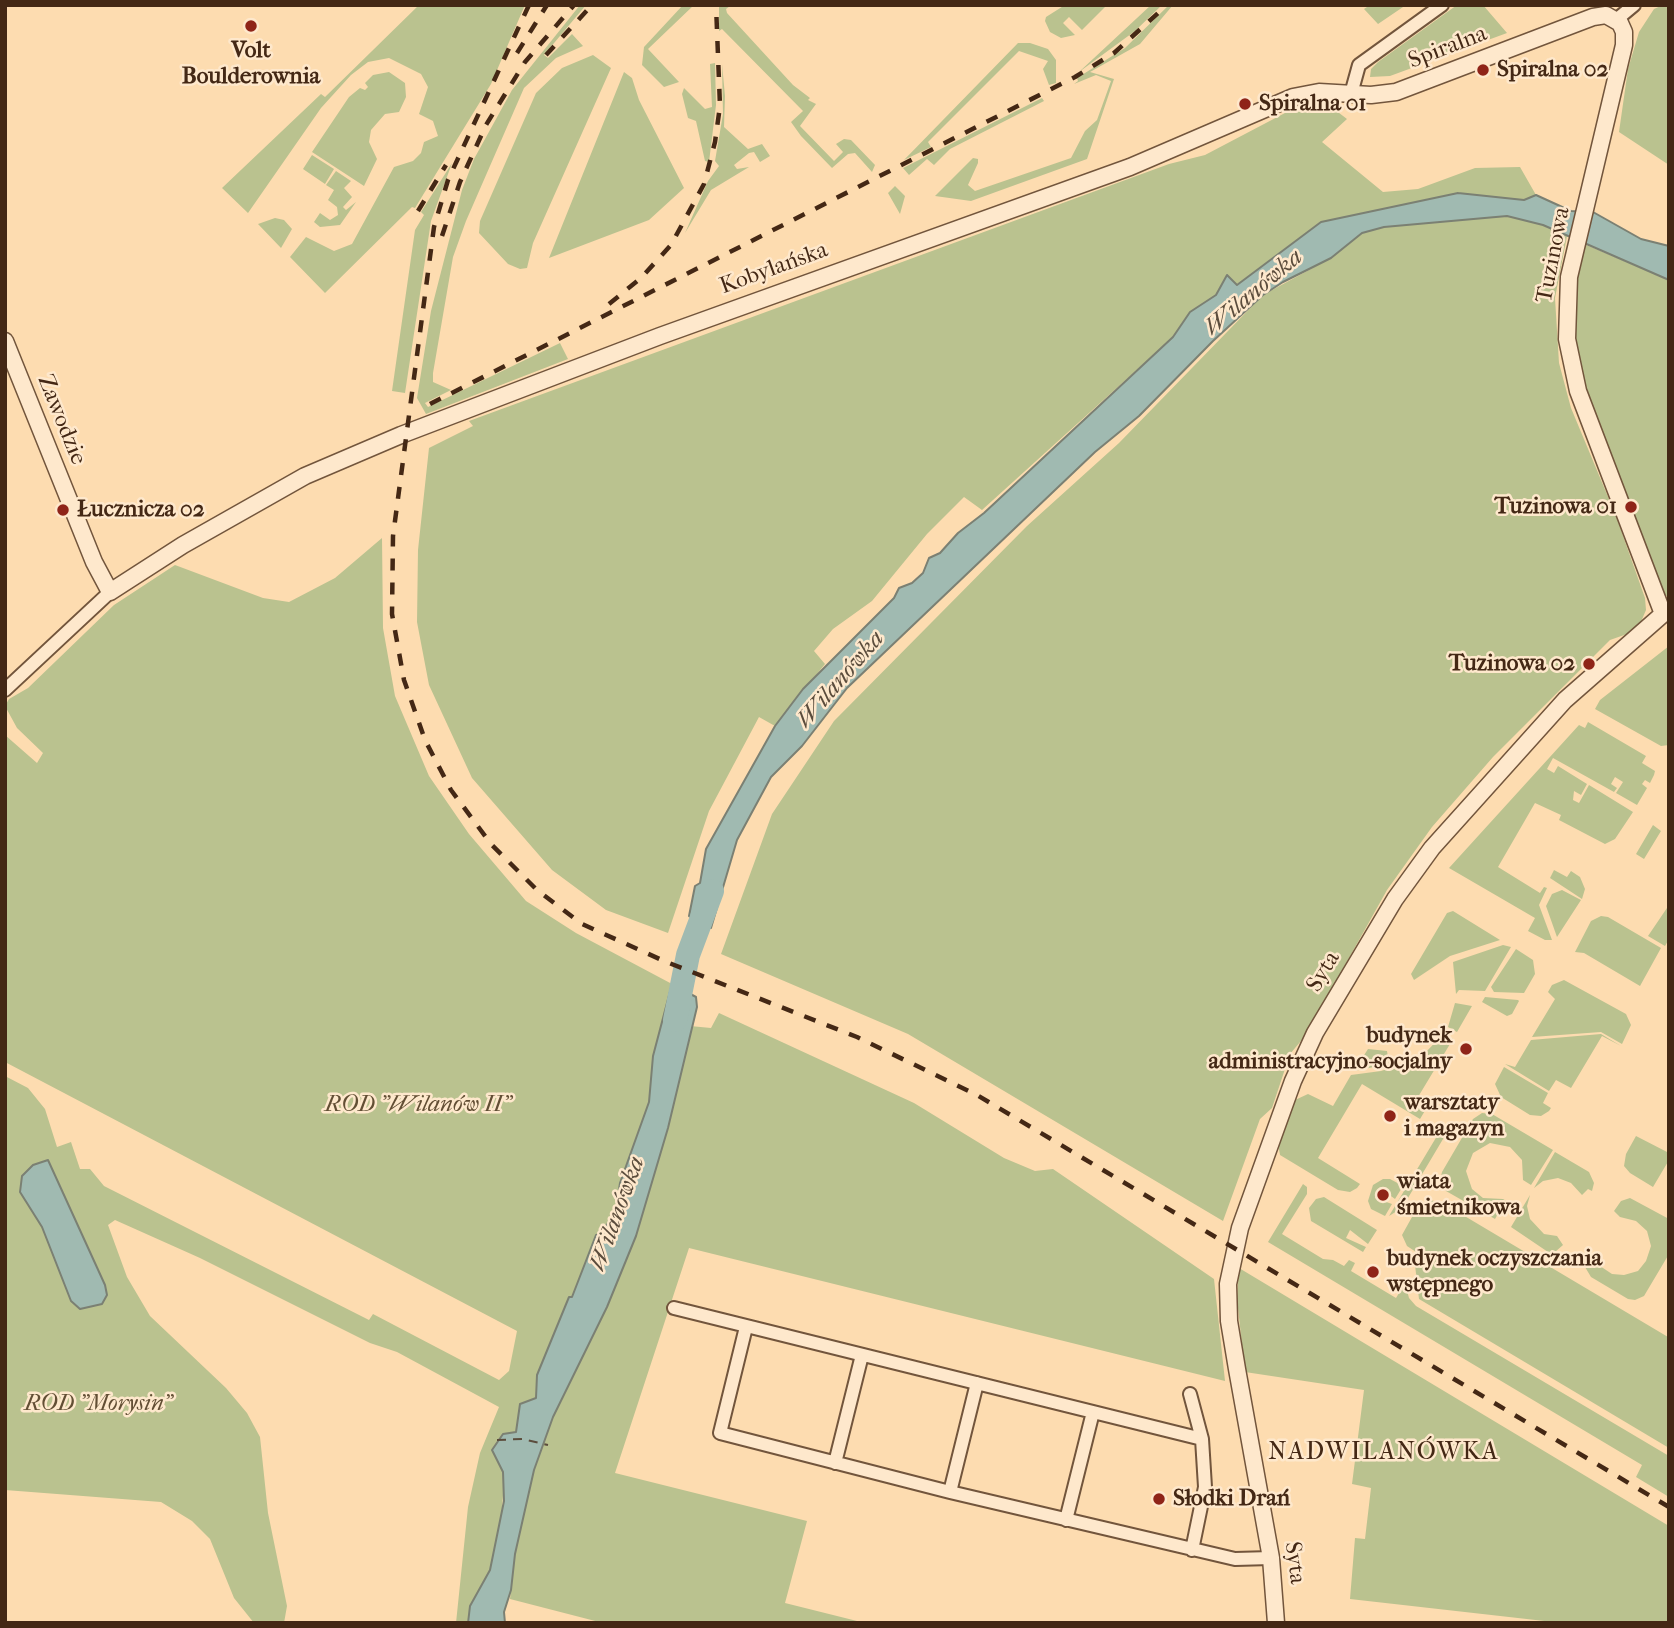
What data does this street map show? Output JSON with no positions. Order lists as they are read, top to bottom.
{
  "streets": {
    "street": [
      "Spiralna",
      "Tuzinowa",
      "Kobylańska",
      "Zawodzie",
      "Syta"
    ]
  },
  "crossings": [
    ["Spiralna", "Tuzinowa"],
    ["Spiralna", "Kobylańska"],
    ["Tuzinowa", "Syta"],
    ["Kobylańska", "Zawodzie"]
  ],
  "districts": ["NADWILANÓWKA"],
  "water": ["Wilanówka"],
  "parks": ["ROD \"Wilanów II\"", "ROD \"Morysin\""],
  "places": [
    "Volt Boulderownia",
    "Spiralna 02",
    "Spiralna 01",
    "Tuzinowa 01",
    "Łucznicza 02",
    "Tuzinowa 02",
    "budynek administracyjno-socjalny",
    "warsztaty i magazyn",
    "wiata śmietnikowa",
    "budynek oczyszczania wstępnego",
    "Słodki Drań"
  ]
}
